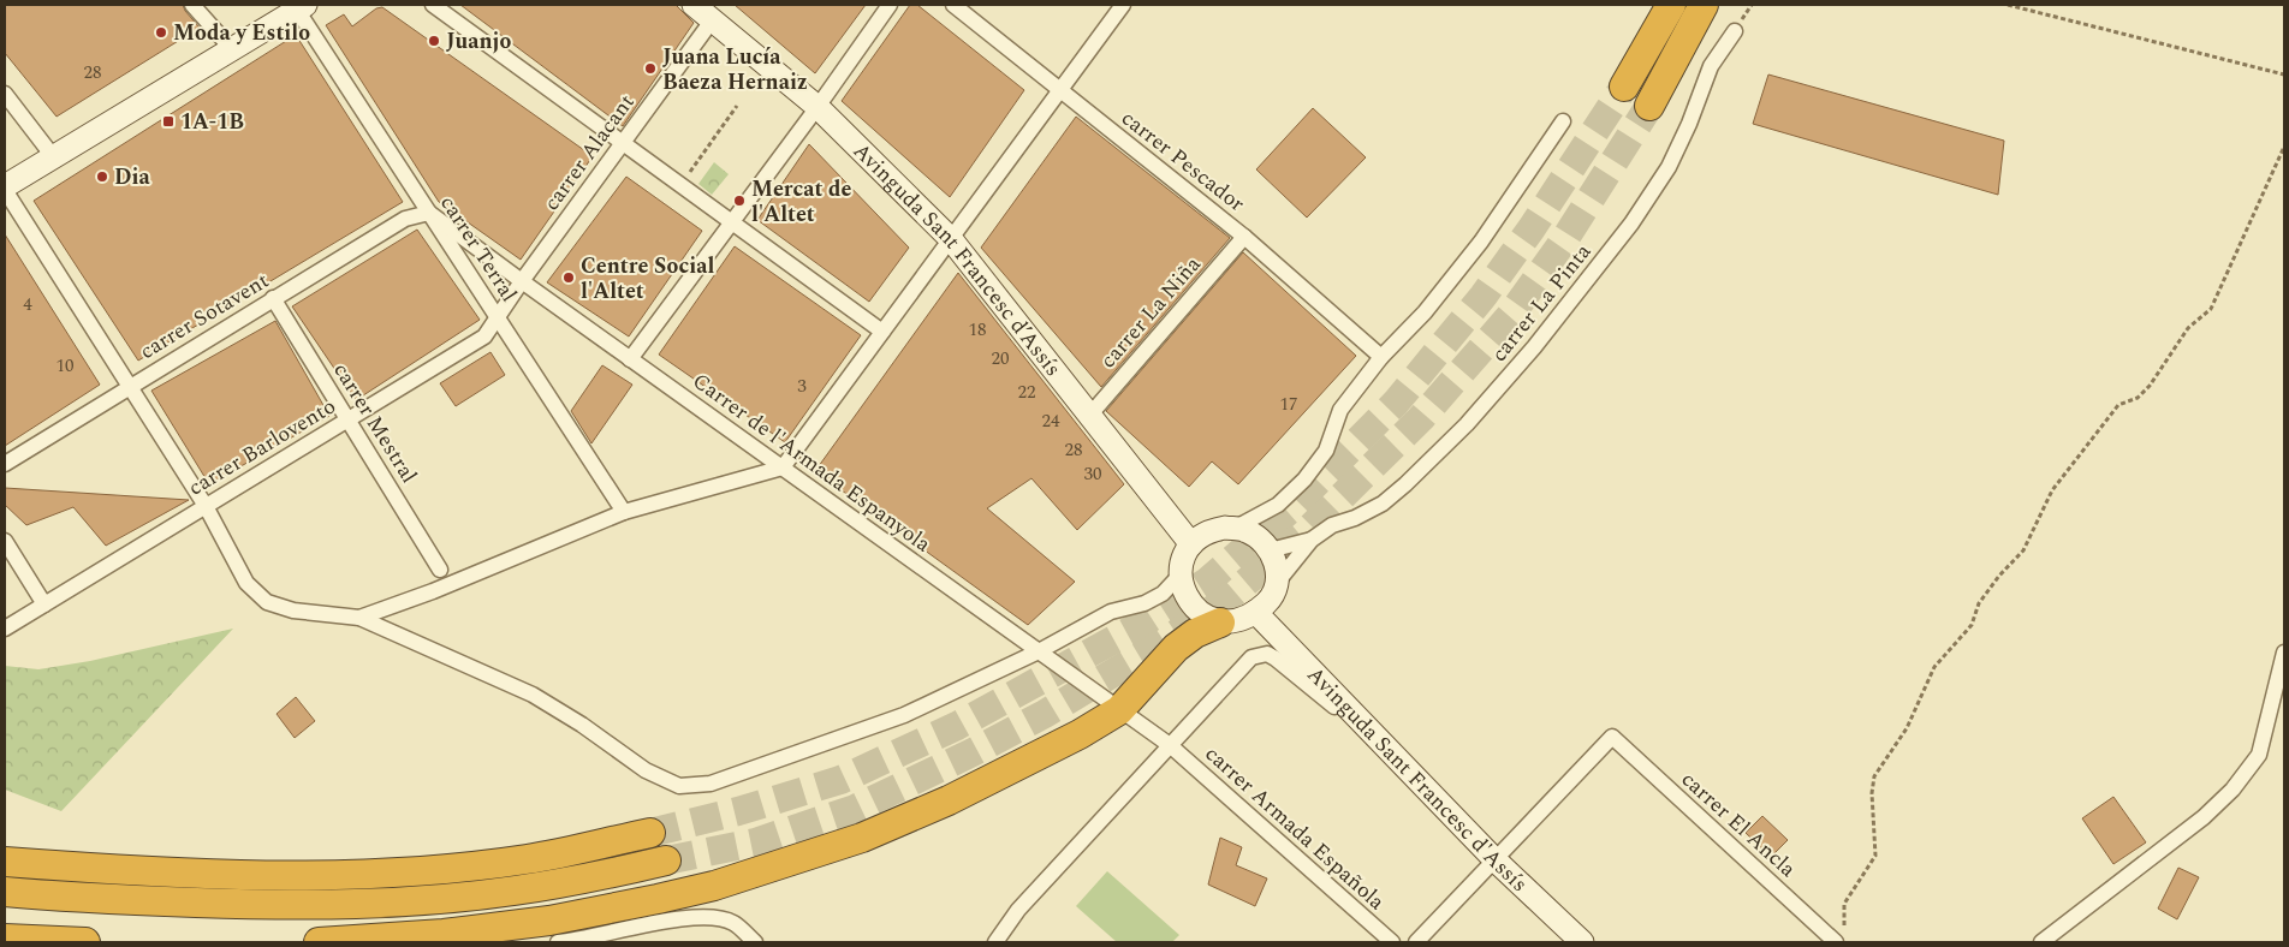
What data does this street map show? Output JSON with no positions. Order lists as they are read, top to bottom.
{
  "streets": {
    "main road": ["Avinguda Sant Francesc d’Assís", "Avinguda Sant Francesc d'Assís"],
    "street": [
      "carrer Alacant",
      "carrer Pescador",
      "carrer Terral",
      "carrer La Pinta",
      "carrer La Niña",
      "carrer Sotavent",
      "carrer Mestral",
      "carrer Barlovento",
      "Carrer de l'Armada Espanyola",
      "carrer El Ancla",
      "carrer Armada Española"
    ]
  },
  "crossings": [
    ["carrer Alacant", "Avinguda Sant Francesc d’Assís"],
    ["carrer Alacant", "carrer Barlovento"],
    ["carrer Alacant", "Carrer de l'Armada Espanyola"],
    ["carrer Pescador", "carrer La Niña"],
    ["carrer Terral", "carrer Sotavent"],
    ["carrer Terral", "carrer Barlovento"],
    ["carrer Terral", "Carrer de l'Armada Espanyola"],
    ["Avinguda Sant Francesc d’Assís", "carrer La Pinta"],
    ["Avinguda Sant Francesc d’Assís", "carrer La Niña"],
    ["Avinguda Sant Francesc d’Assís", "Avinguda Sant Francesc d'Assís"],
    ["carrer La Pinta", "Avinguda Sant Francesc d'Assís"],
    ["carrer Sotavent", "carrer Mestral"],
    ["carrer Sotavent", "Carrer de l'Armada Espanyola"],
    ["carrer Mestral", "carrer Barlovento"],
    ["carrer Barlovento", "Carrer de l'Armada Espanyola"],
    ["Carrer de l'Armada Espanyola", "carrer Armada Española"],
    ["Avinguda Sant Francesc d'Assís", "carrer El Ancla"]
  ],
  "places": {
    "other": [
      "Moda y Estilo",
      "Juanjo",
      "Juana Lucía Baeza Hernaiz",
      "Dia",
      "Mercat de l'Altet",
      "Centre Social l'Altet"
    ],
    "transit": ["1A-1B"]
  },
  "house_numbers": [
    "28",
    "4",
    "18",
    "20",
    "10",
    "3",
    "22",
    "17",
    "24",
    "28",
    "30"
  ]
}
